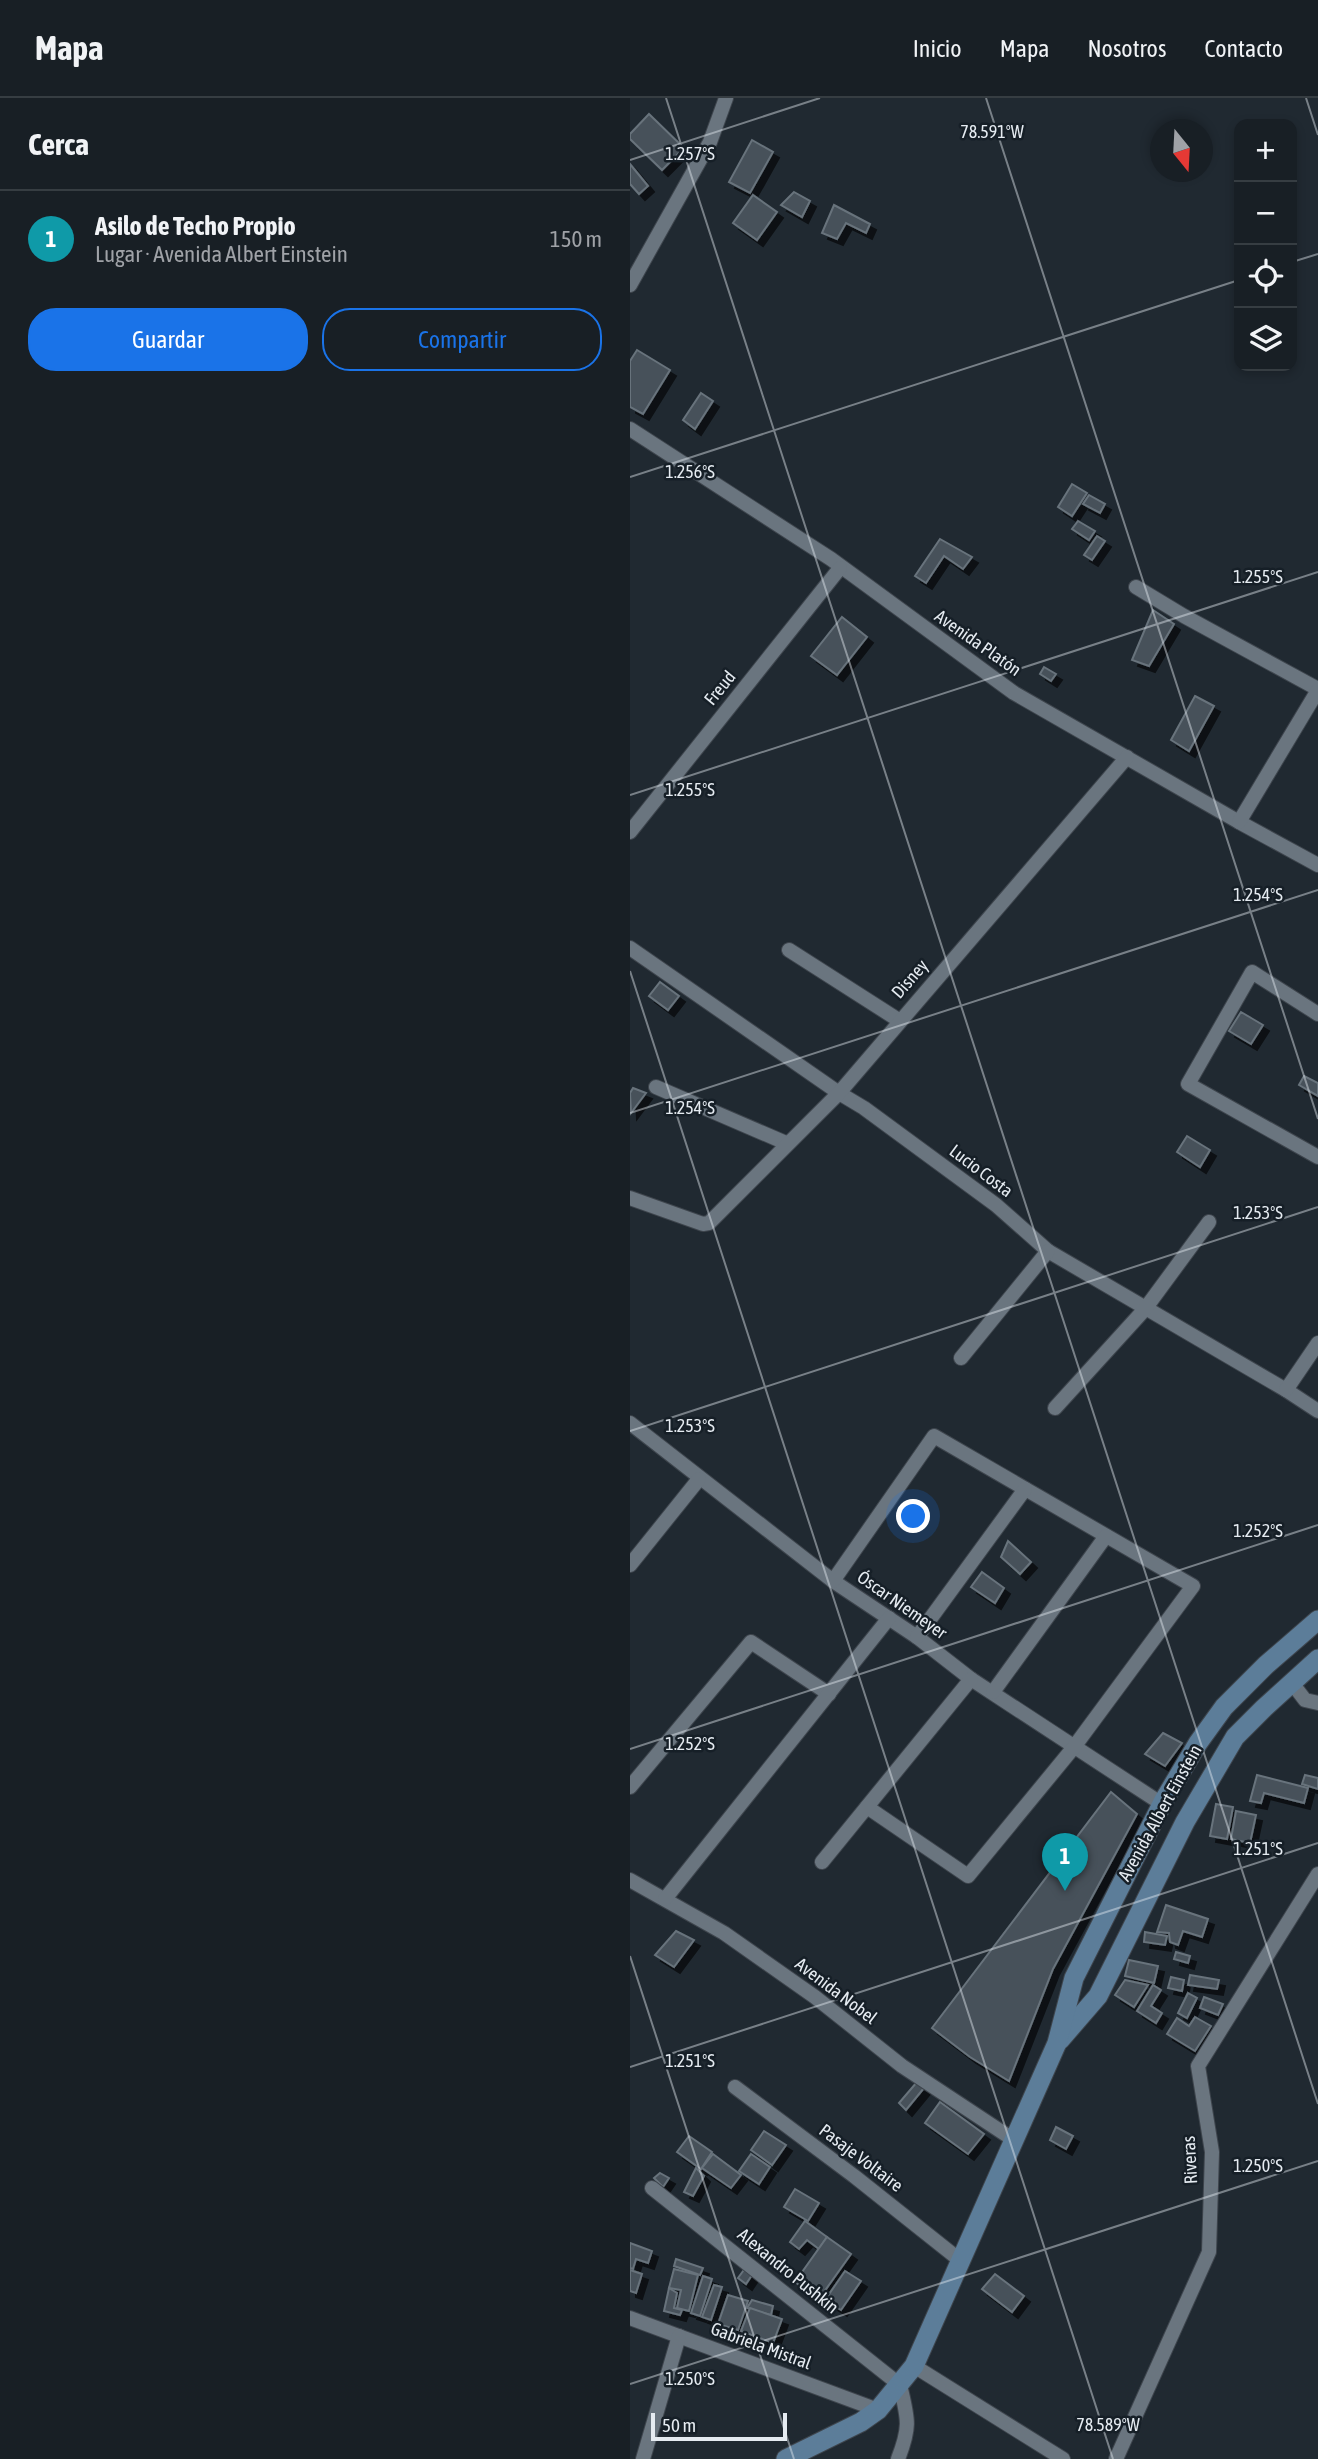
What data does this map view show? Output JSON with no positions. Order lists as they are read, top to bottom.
{
  "streets": {
    "street": [
      "Avenida Platón",
      "Freud",
      "Disney",
      "Lucio Costa",
      "Óscar Niemeyer",
      "Avenida Albert Einstein",
      "Avenida Nobel",
      "Pasaje Voltaire",
      "Riveras",
      "Alexandro Pushkin",
      "Gabriela Mistral"
    ]
  },
  "crossings": [
    ["Avenida Platón", "Freud"],
    ["Avenida Platón", "Disney"],
    ["Disney", "Lucio Costa"],
    ["Óscar Niemeyer", "Avenida Albert Einstein"],
    ["Avenida Albert Einstein", "Avenida Nobel"],
    ["Avenida Albert Einstein", "Pasaje Voltaire"],
    ["Avenida Albert Einstein", "Alexandro Pushkin"],
    ["Avenida Albert Einstein", "Gabriela Mistral"]
  ],
  "scale_bar": "50 m",
  "north": "bottom",
  "page": {
    "header": "Mapa",
    "nav": [
      "Inicio",
      "Mapa",
      "Nosotros",
      "Contacto"
    ],
    "heading": "Cerca",
    "map_buttons": ["+", "−"],
    "list": [
      {
        "mark": "1",
        "name": "Asilo de Techo Propio",
        "note": "Lugar · Avenida Albert Einstein",
        "value": "150 m"
      }
    ],
    "buttons": ["Guardar", "Compartir"],
    "pins": "1",
    "scale": "50 m"
  },
  "coordinates": [
    "78.591°W",
    "1.257°S",
    "1.256°S",
    "1.255°S",
    "1.254°S",
    "1.253°S",
    "1.252°S",
    "1.251°S",
    "1.250°S",
    "78.589°W"
  ]
}
